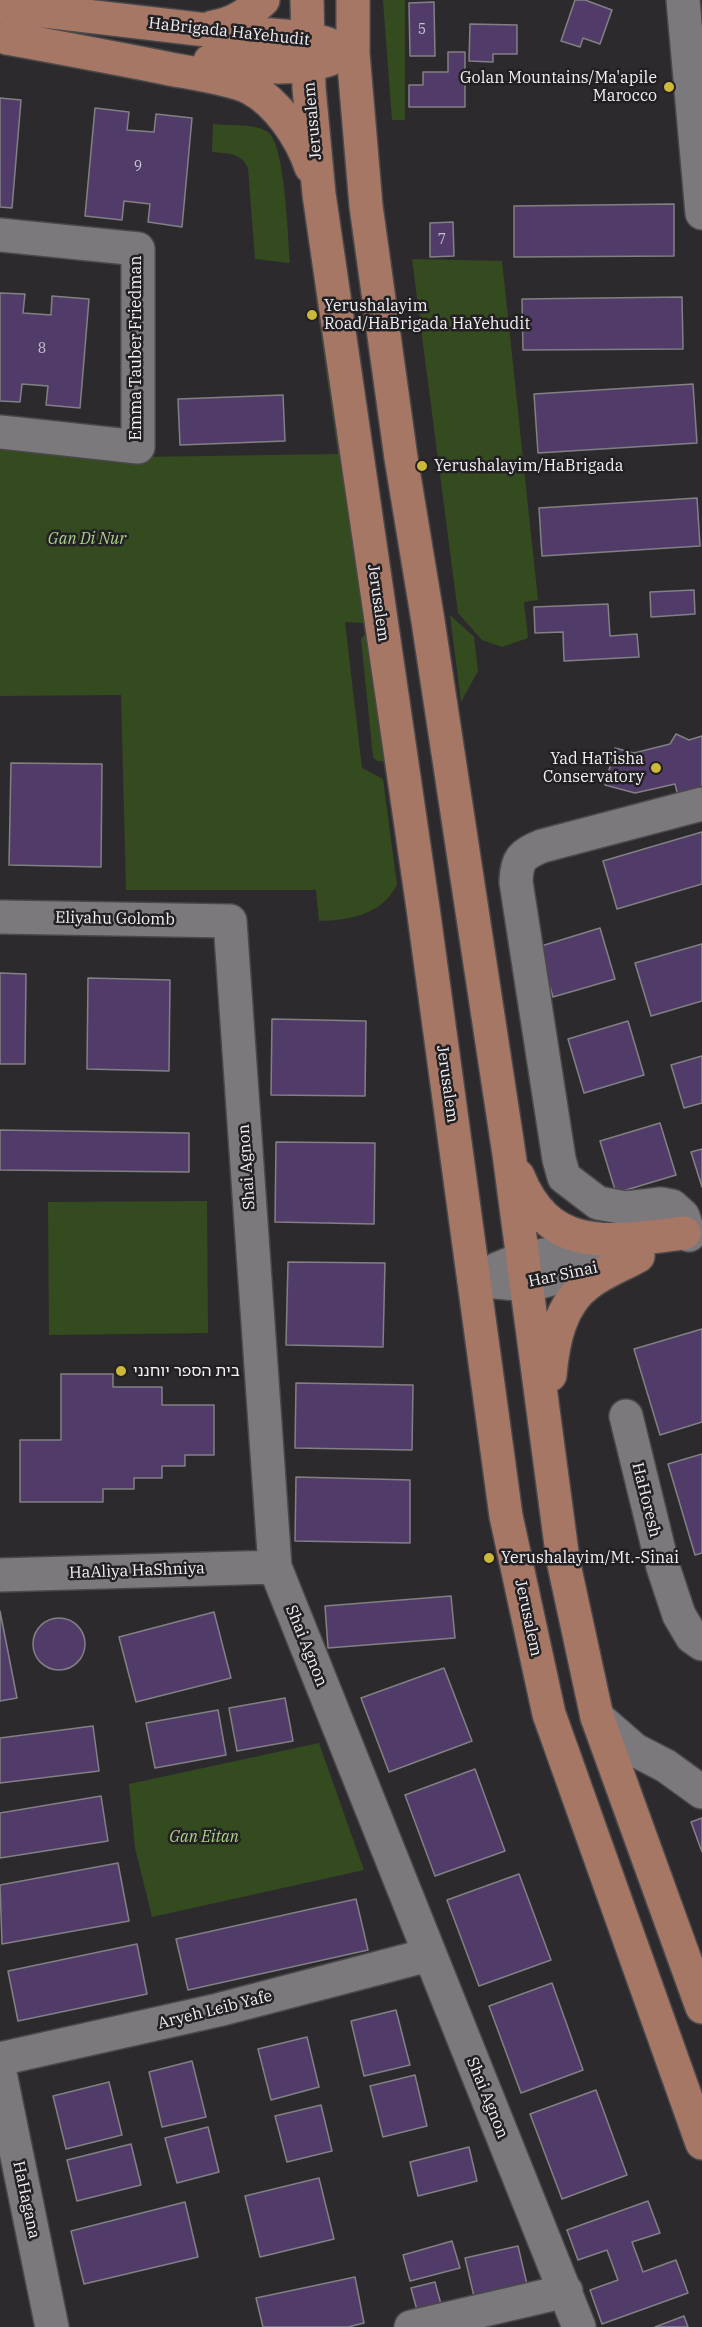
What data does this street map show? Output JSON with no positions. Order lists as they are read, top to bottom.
{
  "streets": {
    "main road": ["HaBrigada HaYehudit", "Jerusalem"],
    "street": [
      "Emma Tauber Friedman",
      "Eliyahu Golomb",
      "Shai Agnon",
      "Har Sinai",
      "HaHoresh",
      "HaAliya HaShniya",
      "Aryeh Leib Yafe",
      "HaHagana"
    ]
  },
  "crossings": [
    ["HaBrigada HaYehudit", "Jerusalem"],
    ["Jerusalem", "Har Sinai"],
    ["Eliyahu Golomb", "Shai Agnon"],
    ["Shai Agnon", "HaAliya HaShniya"],
    ["Shai Agnon", "Aryeh Leib Yafe"]
  ],
  "parks": ["Gan Di Nur", "Gan Eitan"],
  "places": [
    "Golan Mountains/Ma'apile Marocco",
    "Yerushalayim Road/HaBrigada HaYehudit",
    "Yerushalayim/HaBrigada",
    "Yad HaTisha Conservatory",
    "בית הספר יוחנני",
    "Yerushalayim/Mt.-Sinai"
  ],
  "house_numbers": [
    "5",
    "9",
    "7",
    "8"
  ]
}
